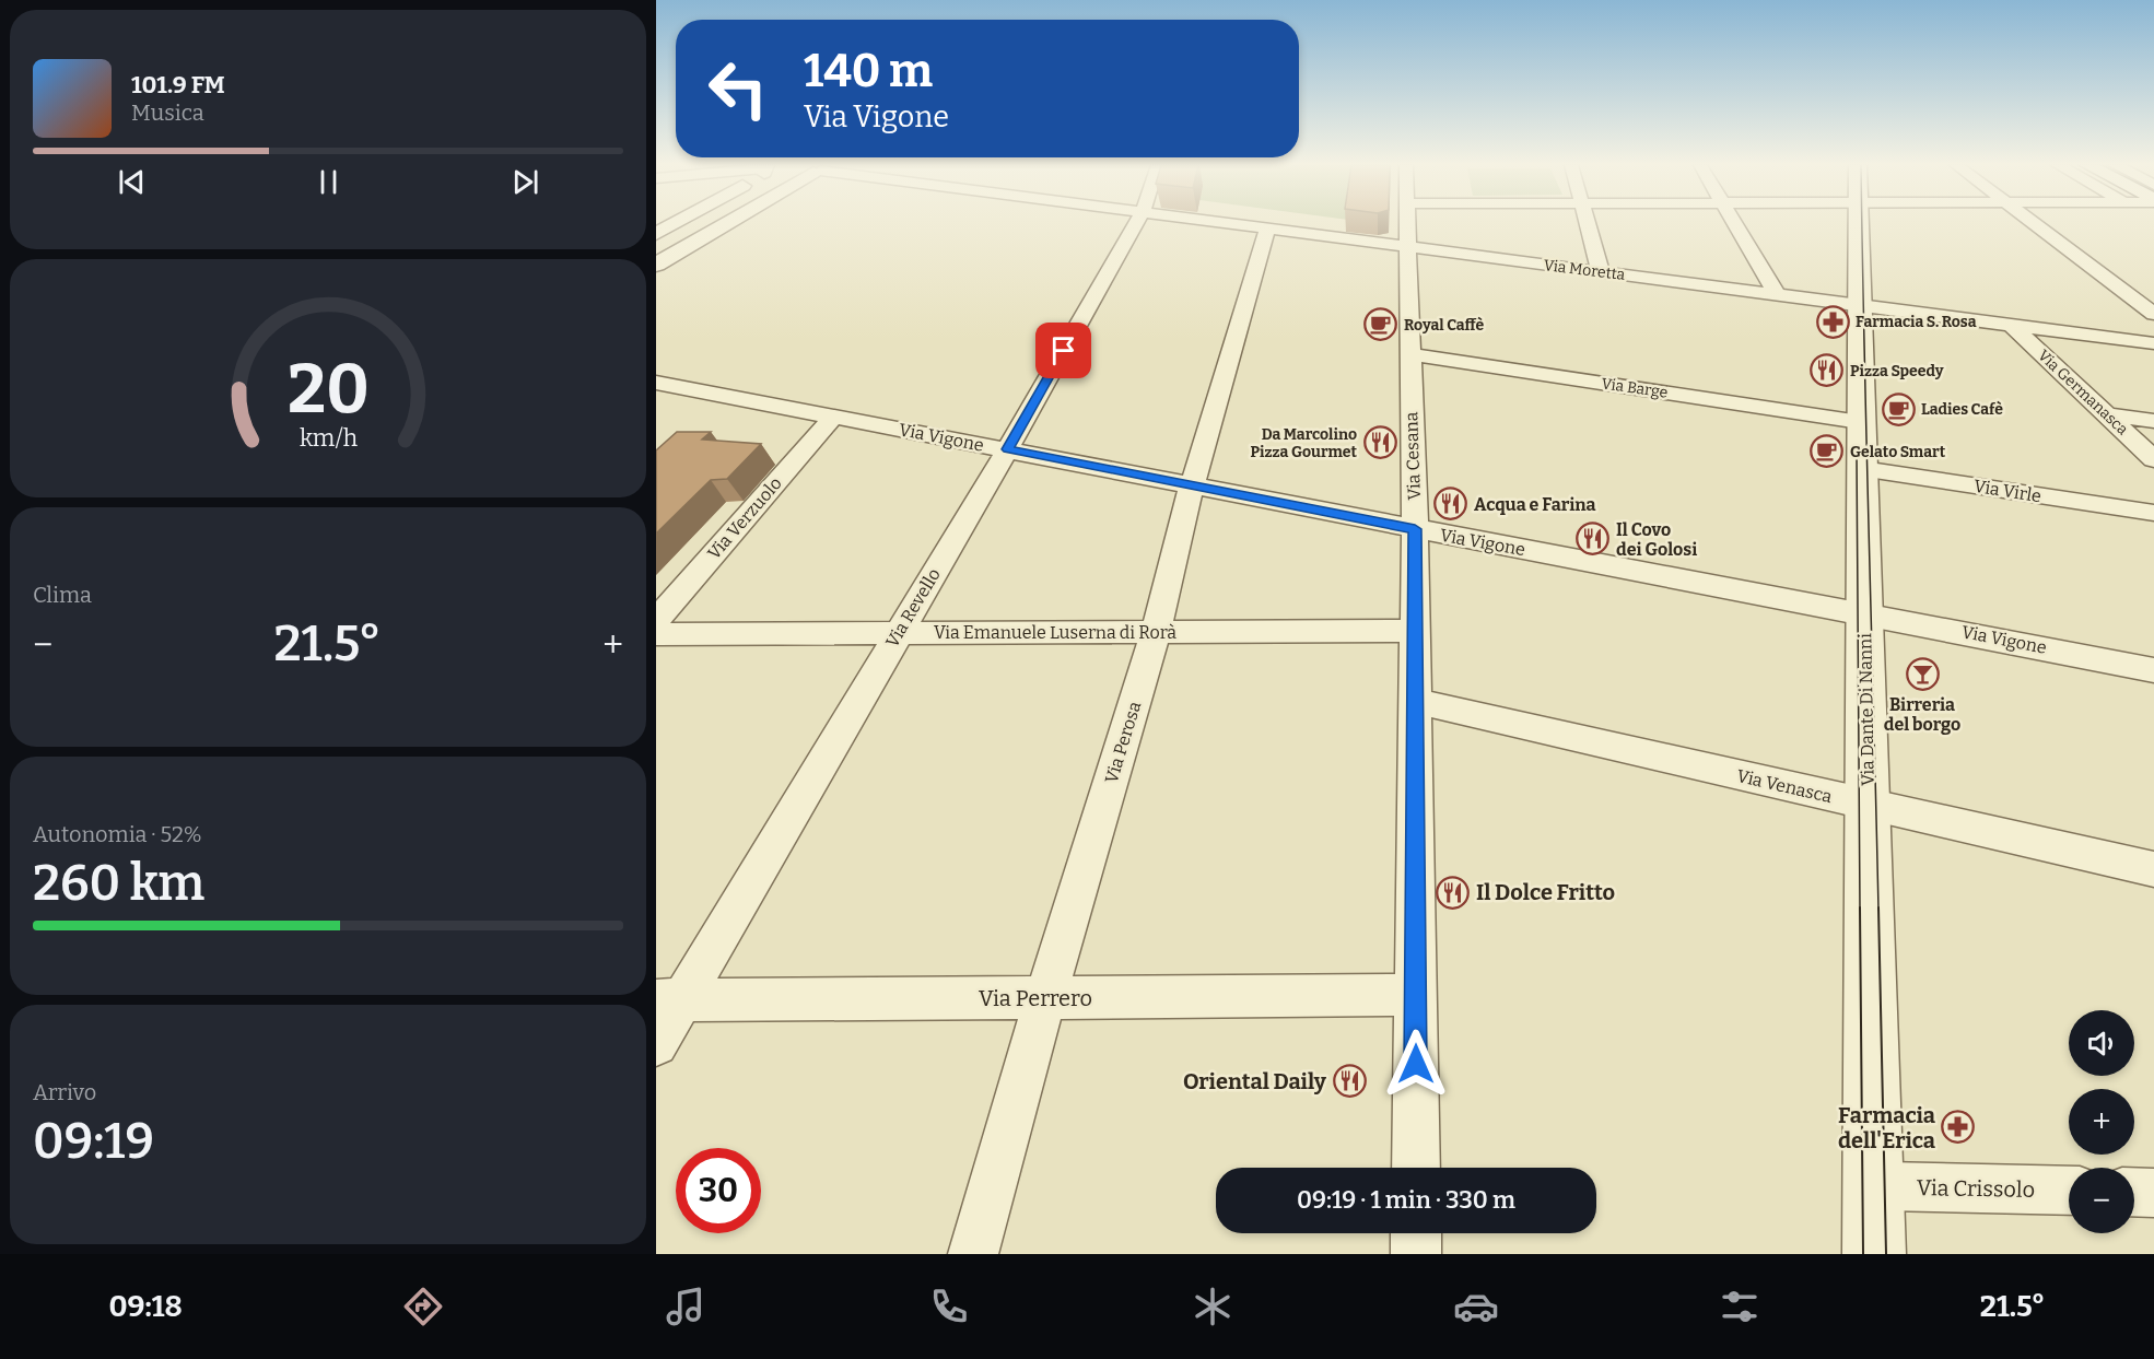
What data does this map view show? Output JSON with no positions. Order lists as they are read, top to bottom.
{
  "streets": {
    "street": [
      "Via Moretta",
      "Via Barge",
      "Via Germanasca",
      "Via Vigone",
      "Via Cesana",
      "Via Virle",
      "Via Verzuolo",
      "Via Revello",
      "Via Emanuele Luserna di Rorà",
      "Via Dante Di Nanni",
      "Via Perosa",
      "Via Venasca",
      "Via Perrero",
      "Via Crissolo"
    ]
  },
  "crossings": [
    ["Via Moretta", "Via Germanasca"],
    ["Via Moretta", "Via Cesana"],
    ["Via Moretta", "Via Dante Di Nanni"],
    ["Via Moretta", "Via Perosa"],
    ["Via Barge", "Via Cesana"],
    ["Via Barge", "Via Dante Di Nanni"],
    ["Via Vigone", "Via Cesana"],
    ["Via Vigone", "Via Verzuolo"],
    ["Via Vigone", "Via Revello"],
    ["Via Vigone", "Via Dante Di Nanni"],
    ["Via Vigone", "Via Perosa"],
    ["Via Cesana", "Via Emanuele Luserna di Rorà"],
    ["Via Cesana", "Via Venasca"],
    ["Via Cesana", "Via Perrero"],
    ["Via Virle", "Via Dante Di Nanni"],
    ["Via Revello", "Via Emanuele Luserna di Rorà"],
    ["Via Revello", "Via Perrero"],
    ["Via Emanuele Luserna di Rorà", "Via Perosa"],
    ["Via Dante Di Nanni", "Via Venasca"],
    ["Via Dante Di Nanni", "Via Crissolo"],
    ["Via Perosa", "Via Perrero"]
  ],
  "places": {
    "pharmacy": ["Farmacia S. Rosa", "Farmacia dell'Erica"],
    "cafe": ["Royal Caffè", "Ladies Cafè", "Gelato Smart"],
    "restaurant": [
      "Pizza Speedy",
      "Da Marcolino Pizza Gourmet",
      "Acqua e Farina",
      "Il Covo dei Golosi",
      "Il Dolce Fritto",
      "Oriental Daily"
    ],
    "bar": ["Birreria del borgo"]
  },
  "page": {
    "turn": ["140 m", "Via Vigone"],
    "song": ["101.9 FM", "Musica"],
    "tile": [
      "Clima",
      ["Autonomia · 52%", "260 km"],
      ["Arrivo", "09:19"]
    ],
    "heat": ["−", "21.5°", "+"],
    "map_buttons": ["+", "−"],
    "limit": "30",
    "trip": "09:19 · 1 min · 330 m",
    "tabs": ["09:18", "21.5°"],
    "gauge": ["20", "km/h"]
  }
}
